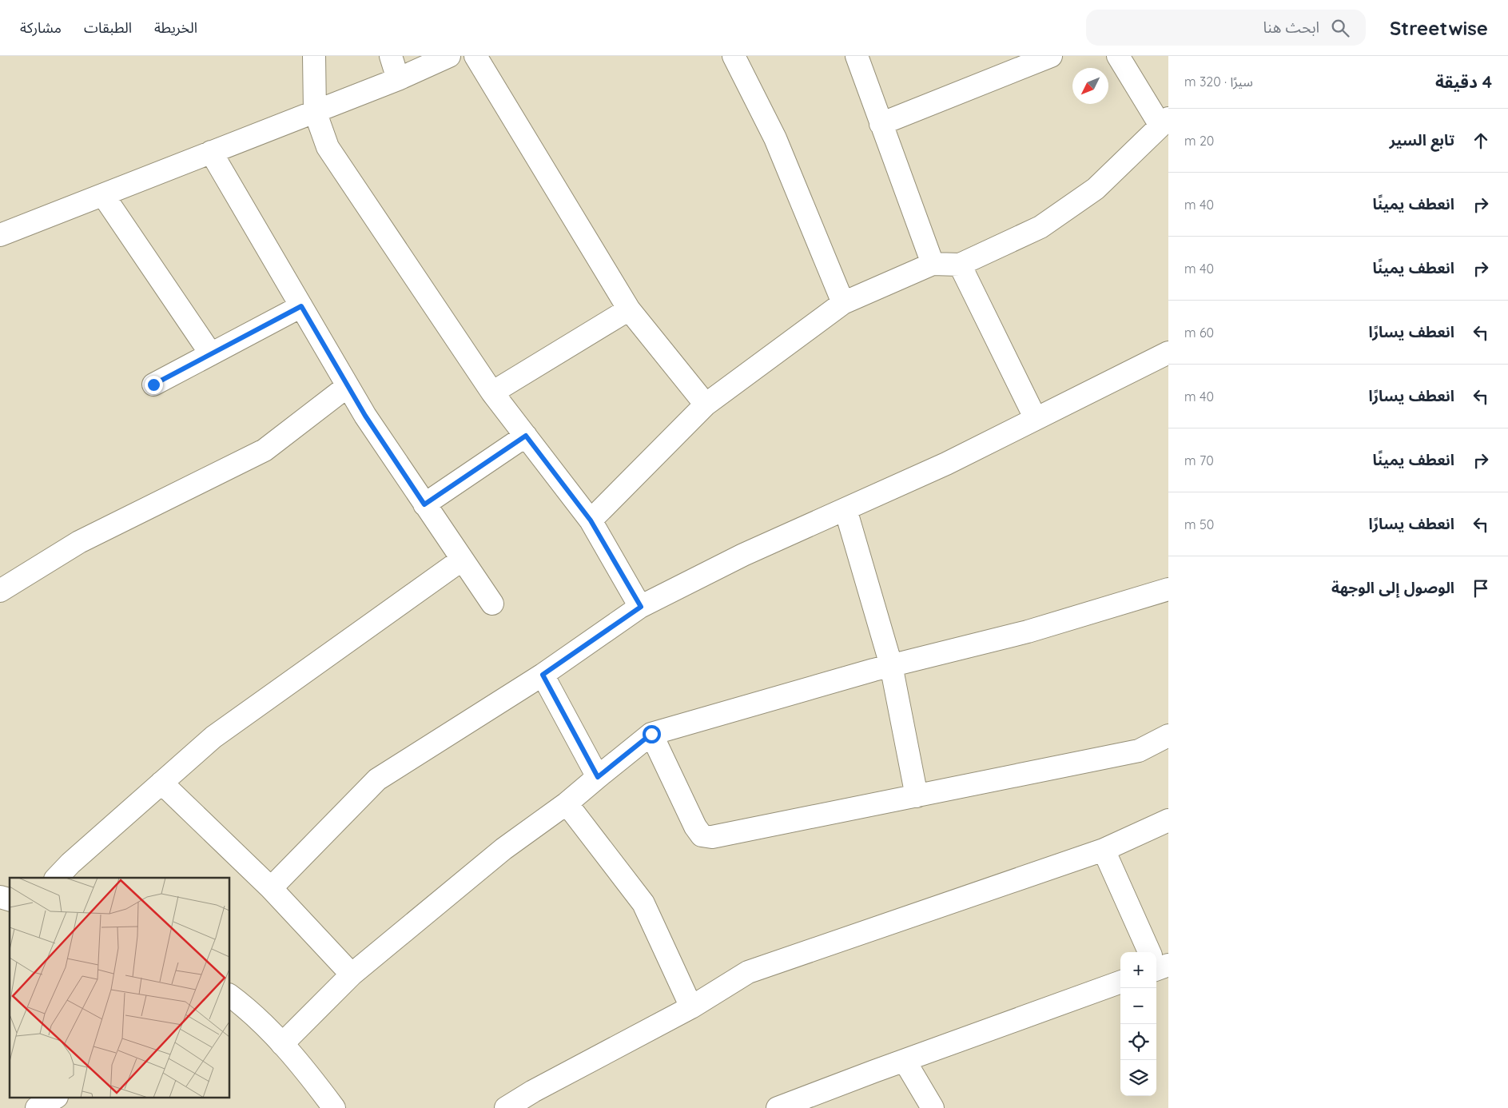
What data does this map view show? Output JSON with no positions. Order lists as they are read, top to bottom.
{
  "north": "bottom left",
  "page": {
    "header": "Streetwise",
    "search": "ابحث هنا",
    "nav": ["الخريطة", "الطبقات", "مشاركة"],
    "heading": ["4 دقيقة", "سيرًا · 320 m"],
    "list": [
      ["تابع السير", "20 m"],
      ["انعطف يمينًا", "40 m"],
      ["انعطف يمينًا", "40 m"],
      ["انعطف يسارًا", "60 m"],
      ["انعطف يسارًا", "40 m"],
      ["انعطف يمينًا", "70 m"],
      ["انعطف يسارًا", "50 m"],
      "الوصول إلى الوجهة"
    ],
    "map_buttons": ["+", "−"]
  }
}
